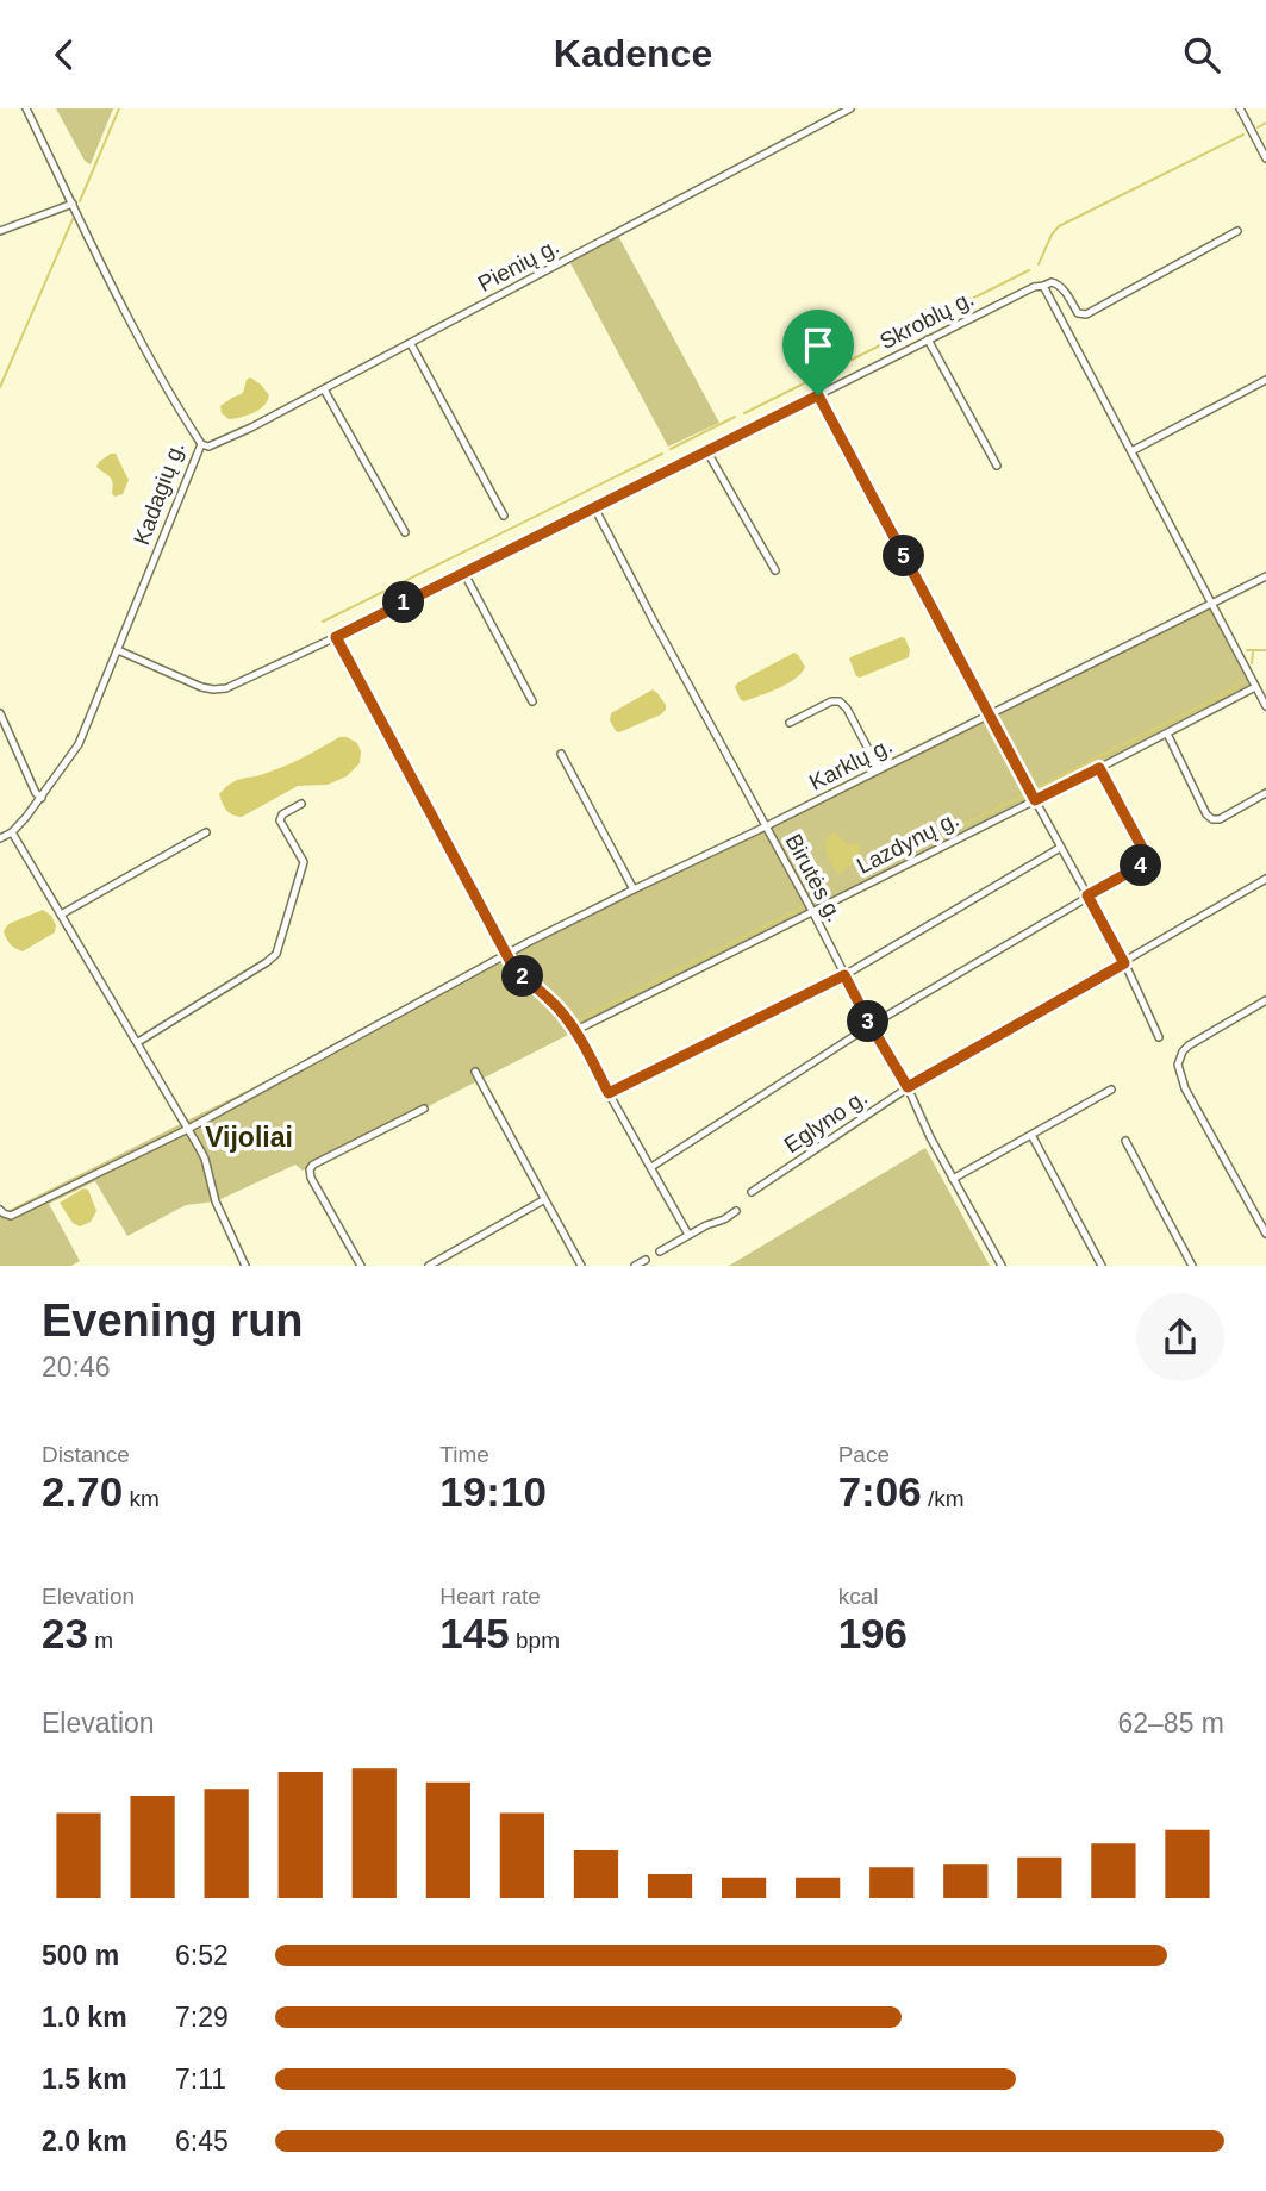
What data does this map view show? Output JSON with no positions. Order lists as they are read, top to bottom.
{
  "streets": {
    "street": [
      "Pienių g.",
      "Skroblų g.",
      "Kadagių g.",
      "Karklų g.",
      "Lazdynų g.",
      "Birutės g.",
      "Eglyno g."
    ]
  },
  "crossings": [
    ["Pienių g.", "Kadagių g."],
    ["Skroblų g.", "Kadagių g."],
    ["Skroblų g.", "Birutės g."],
    ["Karklų g.", "Birutės g."],
    ["Lazdynų g.", "Birutės g."],
    ["Birutės g.", "Eglyno g."]
  ],
  "districts": ["Vijoliai"],
  "page": {
    "header": "Kadence",
    "pins": [
      "5",
      "1",
      "4",
      "2",
      "3"
    ],
    "heading": ["Evening run", "20:46"],
    "stats": [
      ["Distance", "2.70 km"],
      ["Time", "19:10"],
      ["Pace", "7:06 /km"],
      ["Elevation", "23 m"],
      ["Heart rate", "145 bpm"],
      ["kcal", "196"]
    ],
    "chart": ["Elevation", "62–85 m"],
    "list": [
      {
        "name": "500 m",
        "note": "6:52"
      },
      {
        "name": "1.0 km",
        "note": "7:29"
      },
      {
        "name": "1.5 km",
        "note": "7:11"
      },
      {
        "name": "2.0 km",
        "note": "6:45"
      }
    ]
  }
}
